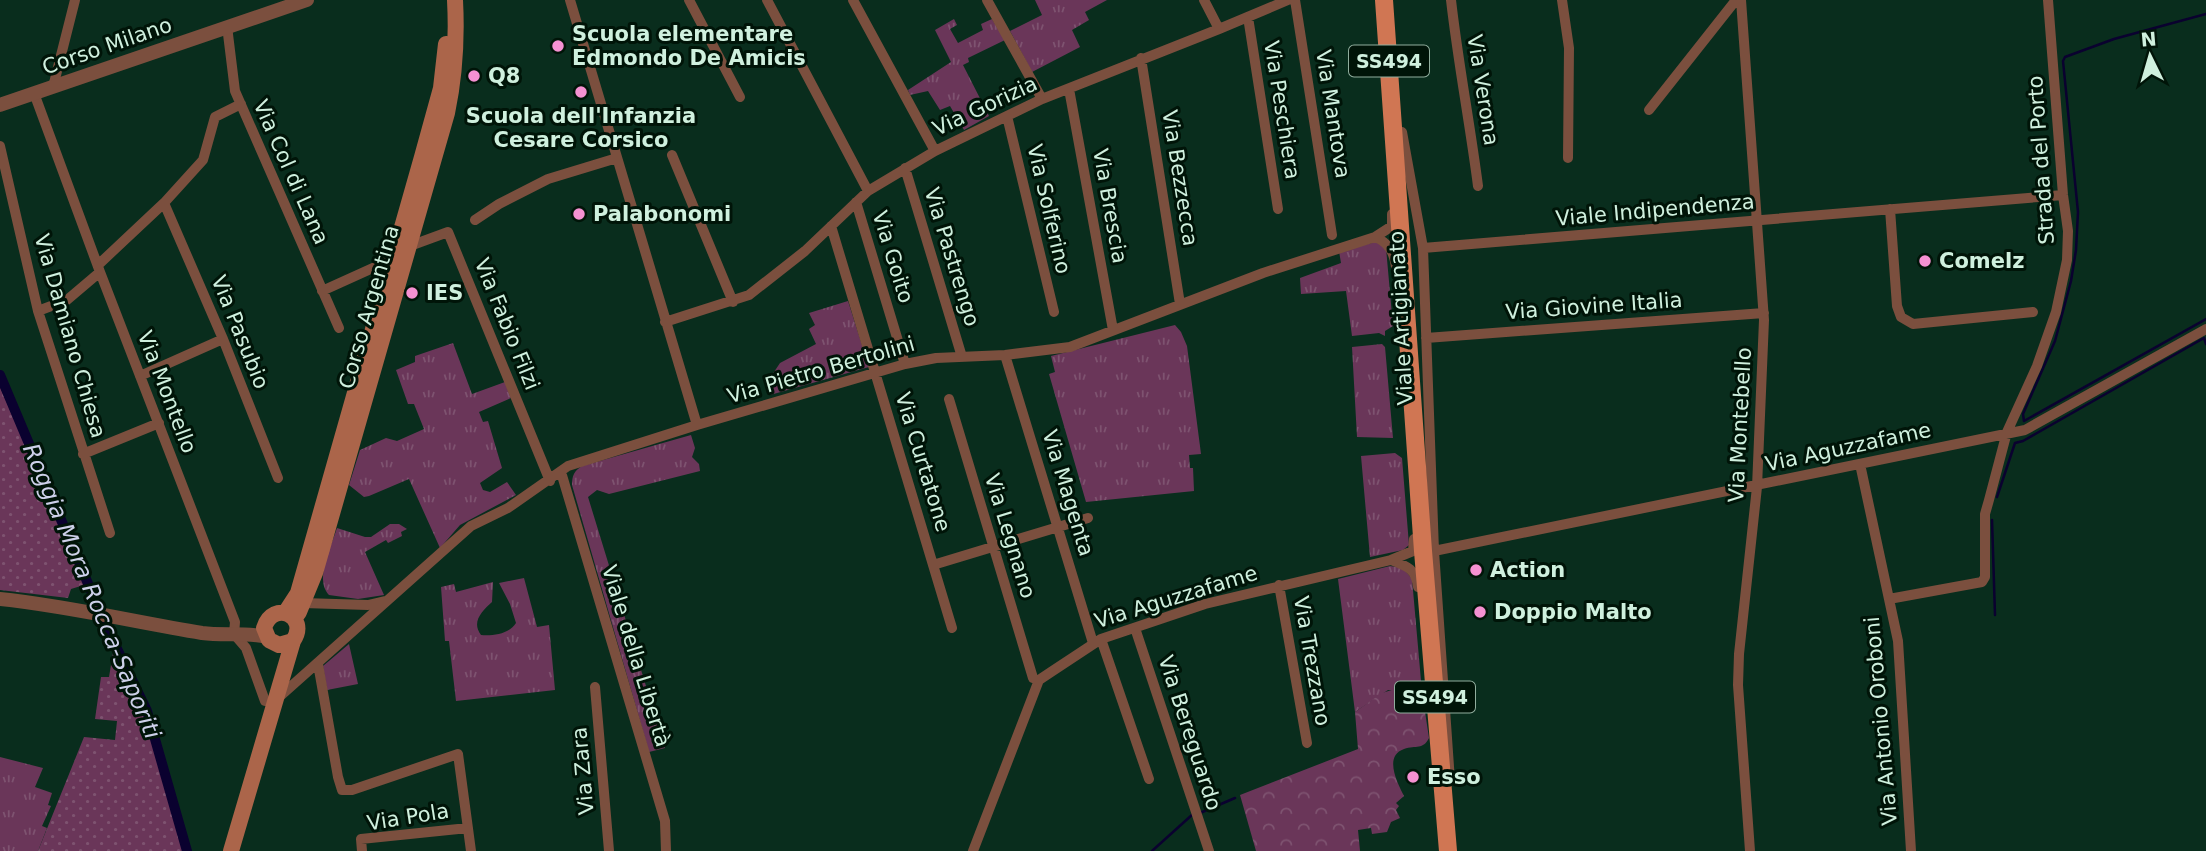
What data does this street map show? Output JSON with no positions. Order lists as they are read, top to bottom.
{
  "streets": {
    "main road": ["SS494", "Corso Argentina", "Viale Artigianato"],
    "street": [
      "Corso Milano",
      "Via Verona",
      "Via Gorizia",
      "Via Peschiera",
      "Via Mantova",
      "Strada del Porto",
      "Via Col di Lana",
      "Via Bezzecca",
      "Via Brescia",
      "Via Solferino",
      "Viale Indipendenza",
      "Via Goito",
      "Via Pastrengo",
      "Via Giovine Italia",
      "Via Fabio Filzi",
      "Via Pasubio",
      "Via Damiano Chiesa",
      "Via Pietro Bertolini",
      "Via Montello",
      "Via Montebello",
      "Via Aguzzafame",
      "Via Curtatone",
      "Via Magenta",
      "Via Legnano",
      "Viale della Libertà",
      "Via Trezzano",
      "Via Antonio Oroboni",
      "Via Bereguardo",
      "Via Zara",
      "Via Pola"
    ]
  },
  "crossings": [
    ["Corso Milano", "Via Col di Lana"],
    ["Corso Milano", "Via Montello"],
    ["SS494", "Viale Artigianato"],
    ["SS494", "Via Aguzzafame"],
    ["Via Gorizia", "Via Peschiera"],
    ["Via Gorizia", "Via Bezzecca"],
    ["Via Gorizia", "Via Brescia"],
    ["Via Gorizia", "Via Solferino"],
    ["Via Gorizia", "Via Goito"],
    ["Via Gorizia", "Via Pastrengo"],
    ["Via Gorizia", "Via Curtatone"],
    ["Strada del Porto", "Viale Indipendenza"],
    ["Strada del Porto", "Via Aguzzafame"],
    ["Strada del Porto", "Via Antonio Oroboni"],
    ["Via Col di Lana", "Via Fabio Filzi"],
    ["Via Bezzecca", "Via Pietro Bertolini"],
    ["Via Brescia", "Via Pietro Bertolini"],
    ["Viale Indipendenza", "Viale Artigianato"],
    ["Viale Indipendenza", "Via Montebello"],
    ["Via Goito", "Via Pietro Bertolini"],
    ["Via Pastrengo", "Via Pietro Bertolini"],
    ["Via Giovine Italia", "Viale Artigianato"],
    ["Via Giovine Italia", "Via Montebello"],
    ["Corso Argentina", "Via Fabio Filzi"],
    ["Viale Artigianato", "Via Aguzzafame"],
    ["Via Fabio Filzi", "Via Pietro Bertolini"],
    ["Via Pietro Bertolini", "Via Montello"],
    ["Via Pietro Bertolini", "Via Curtatone"],
    ["Via Pietro Bertolini", "Via Magenta"],
    ["Via Pietro Bertolini", "Viale della Libertà"],
    ["Via Montebello", "Via Aguzzafame"],
    ["Via Aguzzafame", "Via Magenta"],
    ["Via Aguzzafame", "Via Legnano"],
    ["Via Aguzzafame", "Via Trezzano"],
    ["Via Aguzzafame", "Via Antonio Oroboni"],
    ["Via Aguzzafame", "Via Bereguardo"]
  ],
  "water": ["Roggia Mora Rocca-Saporiti"],
  "places": [
    "Scuola elementare Edmondo De Amicis",
    "Q8",
    "Scuola dell'Infanzia Cesare Corsico",
    "Palabonomi",
    "Comelz",
    "IES",
    "Action",
    "Doppio Malto",
    "Esso"
  ],
  "north": "top"
}
